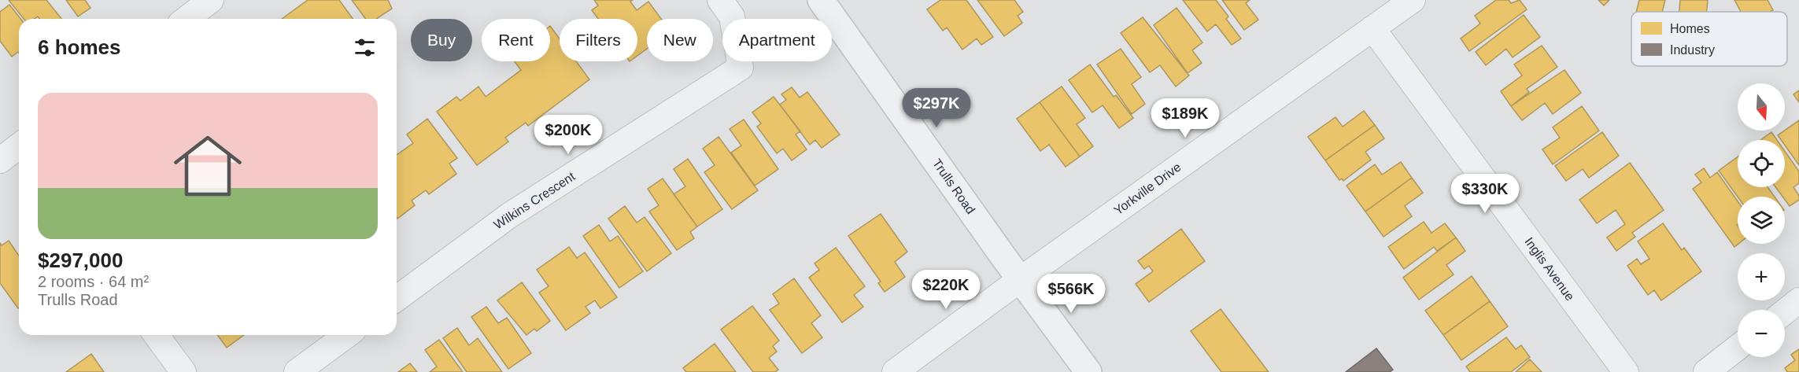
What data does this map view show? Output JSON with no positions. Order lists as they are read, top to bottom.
{
  "streets": {
    "street": [
      "Trulls Road",
      "Yorkville Drive",
      "Wilkins Crescent",
      "Inglis Avenue"
    ]
  },
  "crossings": [
    ["Trulls Road", "Yorkville Drive"],
    ["Yorkville Drive", "Inglis Avenue"]
  ],
  "legend": ["Homes", "Industry"],
  "north": "bottom",
  "page": {
    "chip": [
      "Buy",
      "Rent",
      "Filters",
      "New",
      "Apartment"
    ],
    "heading": "6 homes",
    "list": [
      {
        "name": "$297,000",
        "note": "2 rooms · 64 m² · Trulls Road"
      }
    ],
    "map_buttons": ["+", "−"],
    "price": [
      "$297K",
      "$189K",
      "$200K",
      "$330K",
      "$220K",
      "$566K"
    ]
  }
}
